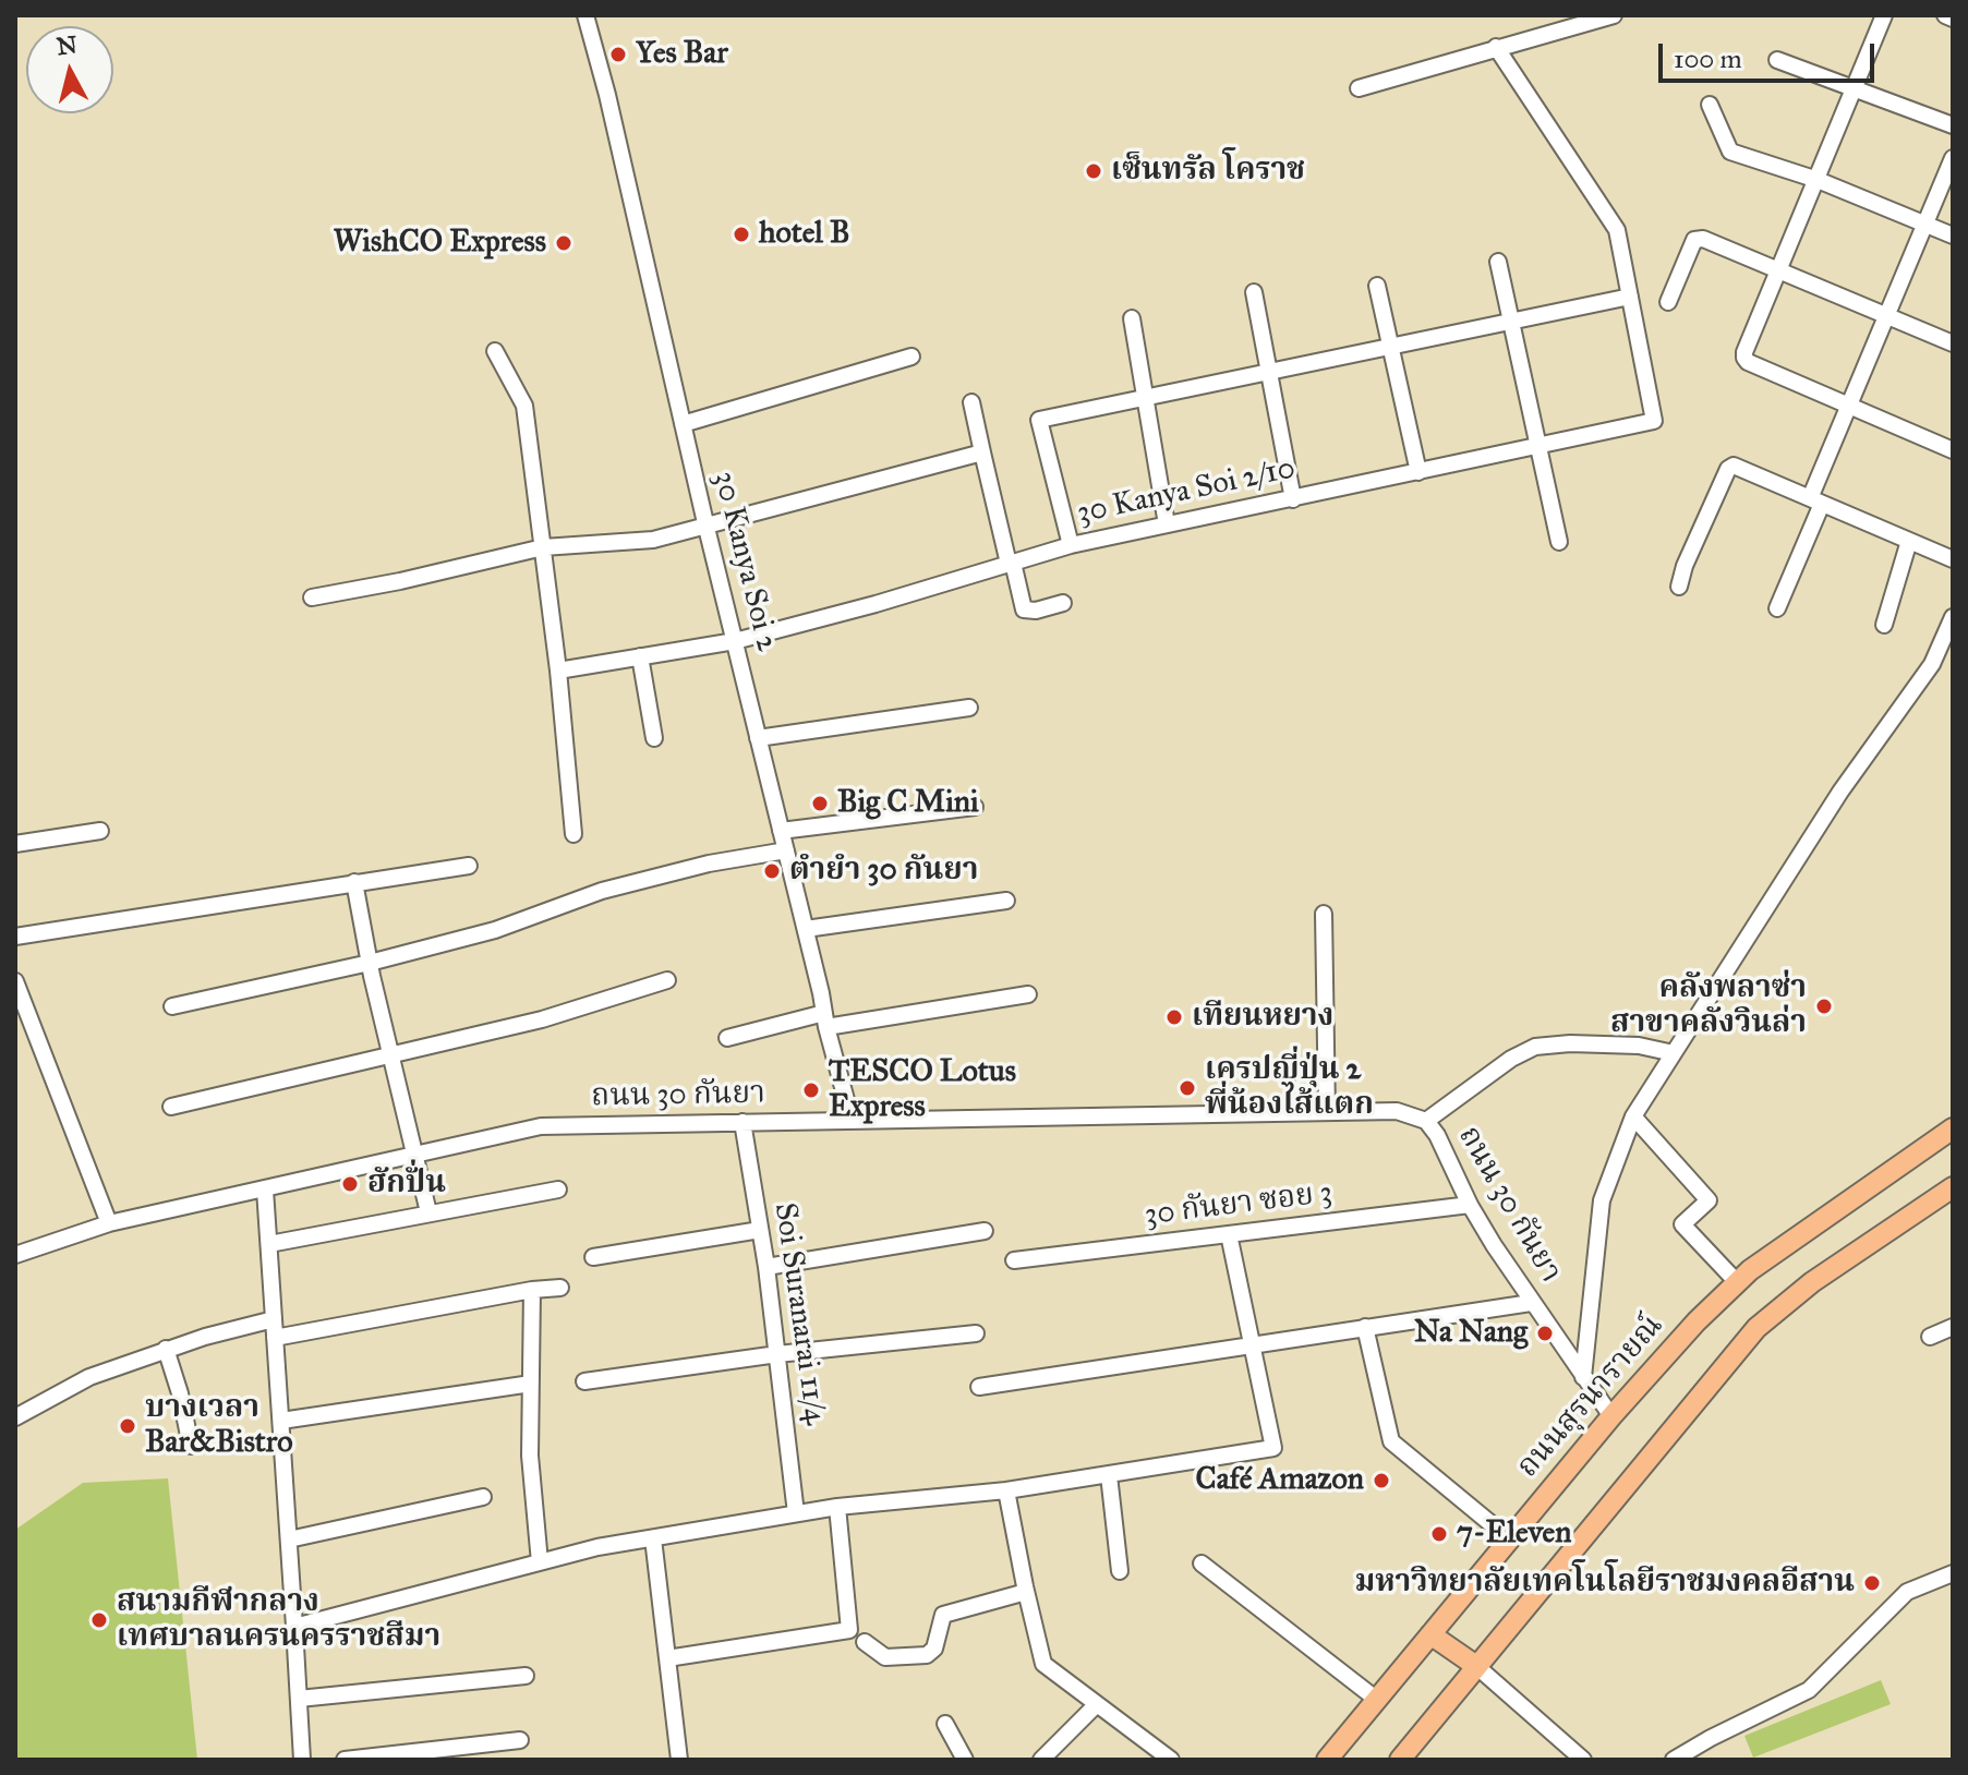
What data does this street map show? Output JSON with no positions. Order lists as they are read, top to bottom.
{
  "streets": {
    "main road": ["ถนนสุรนารายณ์"],
    "street": [
      "30 Kanya Soi 2/10",
      "30 Kanya Soi 2",
      "ถนน 30 กันยา",
      "30 กันยา ซอย 3",
      "Soi Suranarai 11/4"
    ]
  },
  "crossings": [
    ["30 Kanya Soi 2/10", "30 Kanya Soi 2"],
    ["30 Kanya Soi 2", "ถนน 30 กันยา"],
    ["ถนน 30 กันยา", "30 กันยา ซอย 3"],
    ["ถนน 30 กันยา", "Soi Suranarai 11/4"],
    ["ถนน 30 กันยา", "ถนนสุรนารายณ์"]
  ],
  "places": [
    "Yes Bar",
    "เซ็นทรัล โคราช",
    "hotel B",
    "WishCO Express",
    "Big C Mini",
    "ตำยำ 30 กันยา",
    "คลังพลาซ่า สาขาคลังวินล่า",
    "เทียนหยาง",
    "เครปญี่ปุ่น 2 พี่น้องไส้แตก",
    "TESCO Lotus Express",
    "ฮักปั่น",
    "Na Nang",
    "บางเวลา Bar&Bistro",
    "Café Amazon",
    "7-Eleven",
    "มหาวิทยาลัยเทคโนโลยีราชมงคลอีสาน",
    "สนามกีฬากลาง เทศบาลนครนครราชสีมา"
  ],
  "scale_bar": "100 m",
  "north": "top"
}
